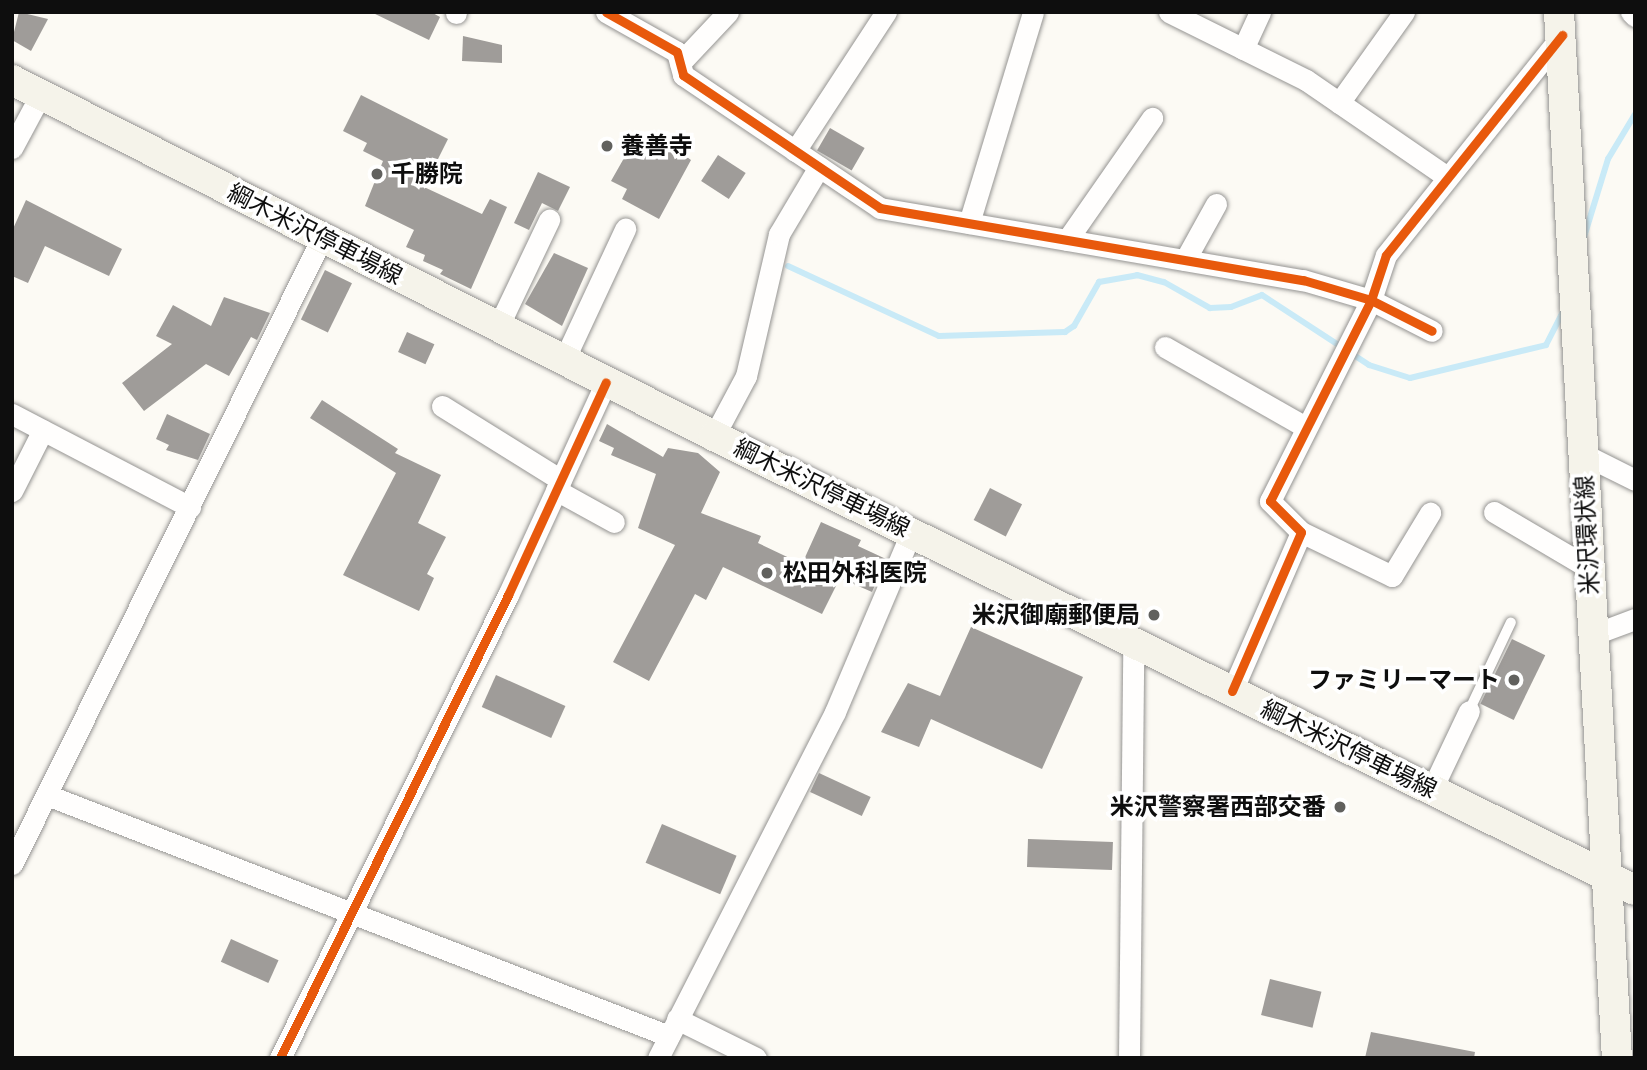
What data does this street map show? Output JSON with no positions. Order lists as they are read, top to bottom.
{
  "streets": {
    "main road": ["綱木米沢停車場線", "米沢環状線"]
  },
  "crossings": [
    ["綱木米沢停車場線", "米沢環状線"]
  ],
  "places": [
    "養善寺",
    "千勝院",
    "松田外科医院",
    "米沢御廟郵便局",
    "ファミリーマート",
    "米沢警察署西部交番"
  ]
}
